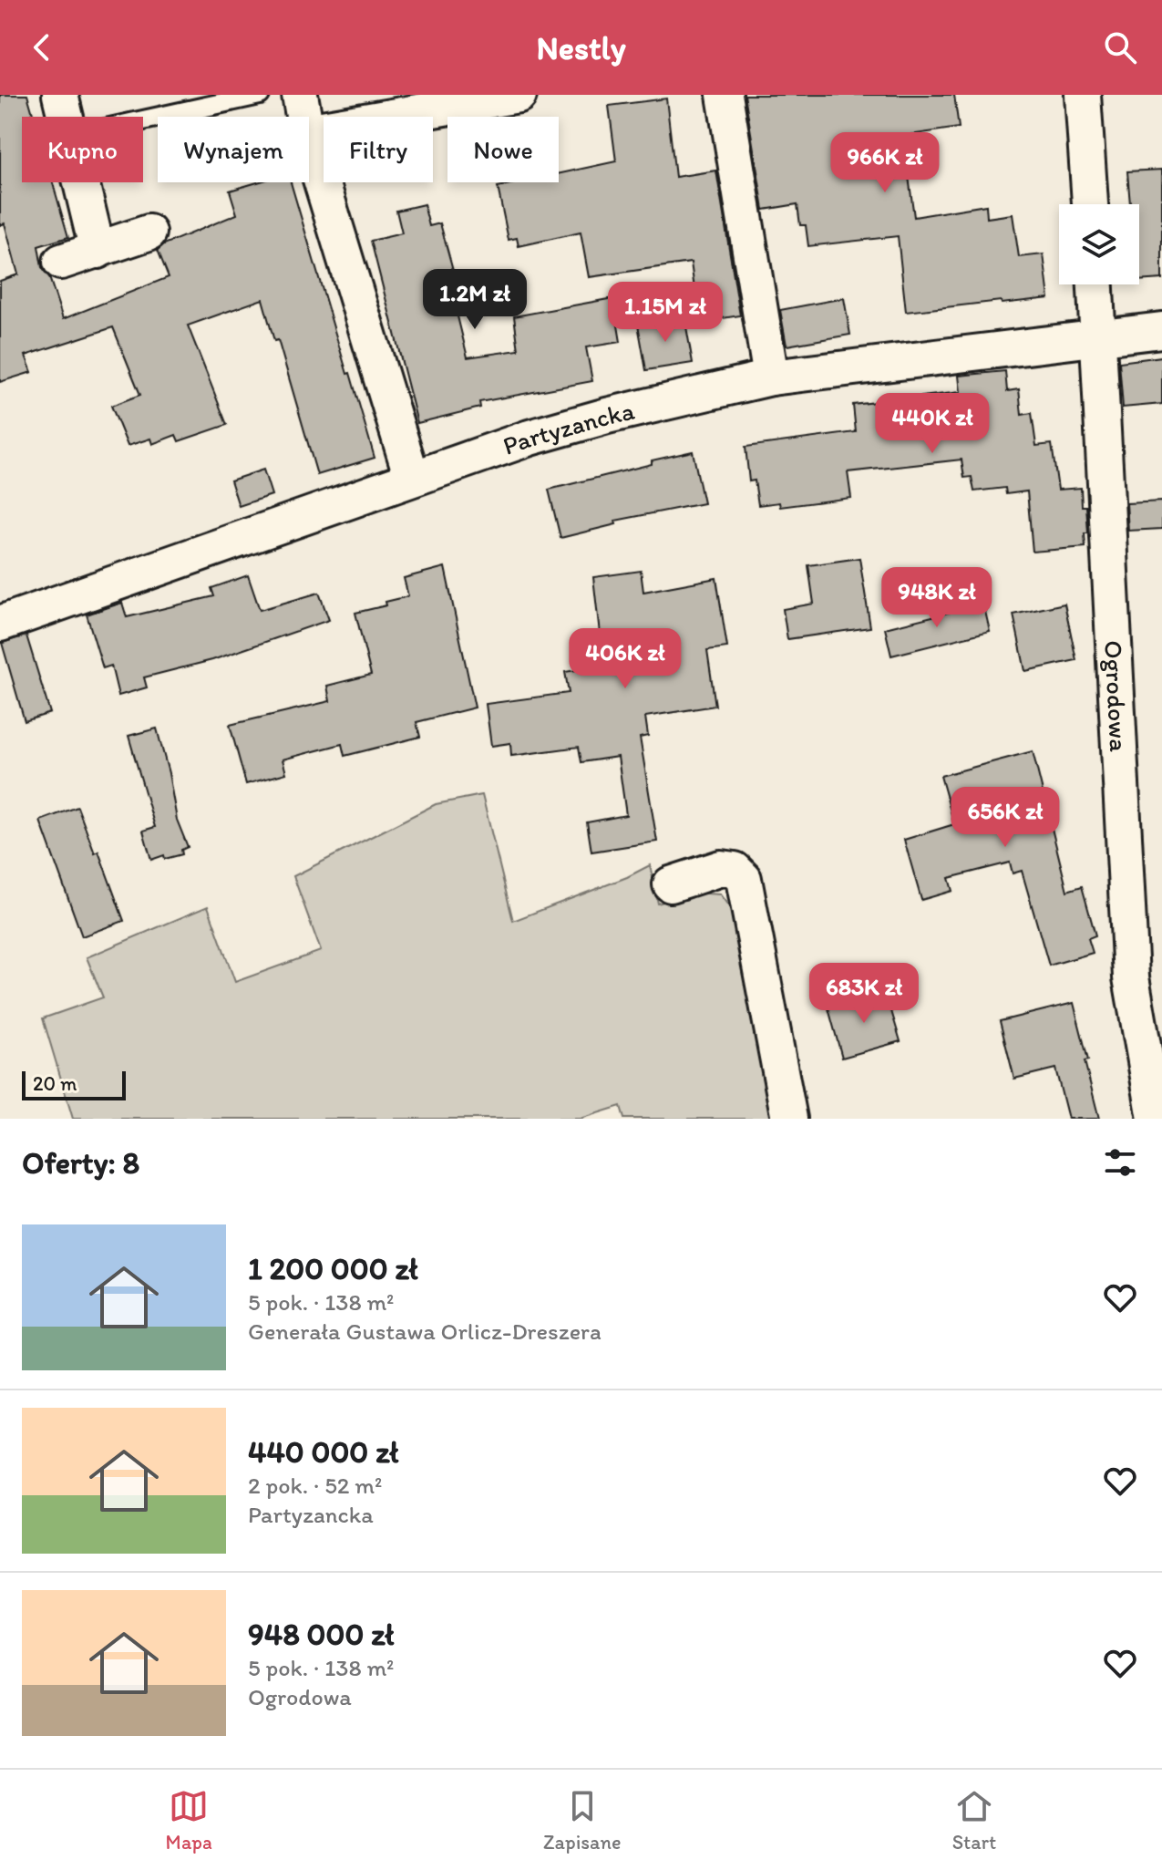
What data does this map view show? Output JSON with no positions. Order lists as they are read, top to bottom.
{
  "streets": {
    "street": ["Partyzancka", "Ogrodowa"]
  },
  "crossings": [
    ["Partyzancka", "Ogrodowa"]
  ],
  "scale_bar": "20 m",
  "page": {
    "header": "Nestly",
    "chip": [
      "Kupno",
      "Wynajem",
      "Filtry",
      "Nowe"
    ],
    "price": [
      "966K zł",
      "1.2M zł",
      "1.15M zł",
      "440K zł",
      "948K zł",
      "406K zł",
      "656K zł",
      "683K zł"
    ],
    "scale": "20 m",
    "heading": "Oferty: 8",
    "list": [
      {
        "name": "1 200 000 zł",
        "note": "5 pok. · 138 m² · Generała Gustawa Orlicz-Dreszera"
      },
      {
        "name": "440 000 zł",
        "note": "2 pok. · 52 m² · Partyzancka"
      },
      {
        "name": "948 000 zł",
        "note": "5 pok. · 138 m² · Ogrodowa"
      }
    ],
    "tabs": ["Mapa", "Zapisane", "Start"]
  }
}
